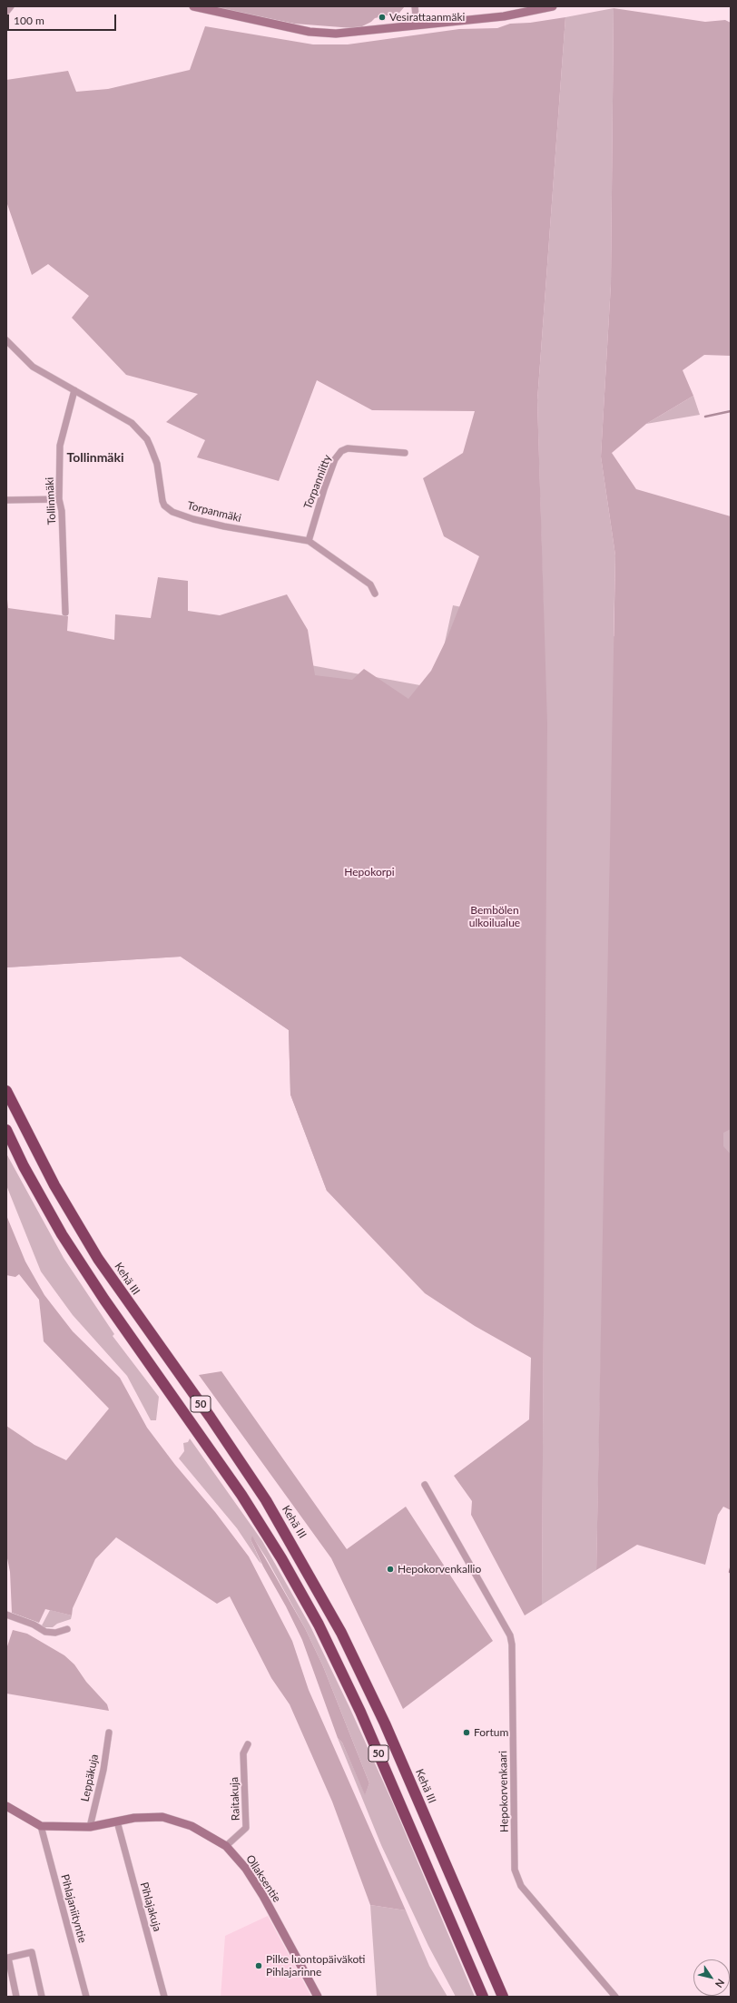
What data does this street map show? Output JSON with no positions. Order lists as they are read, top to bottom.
{
  "streets": {
    "highway": ["Kehä III", "50"],
    "street": [
      "Torpanniitty",
      "Tollinmäki",
      "Torpanmäki",
      "Leppäkuja",
      "Hepokorvenkaari",
      "Raitakuja",
      "Ollaksentie",
      "Pihlajakuja",
      "Pihlajaniityntie"
    ]
  },
  "crossings": [
    ["Torpanniitty", "Torpanmäki"],
    ["Tollinmäki", "Torpanmäki"],
    ["Leppäkuja", "Ollaksentie"],
    ["Raitakuja", "Ollaksentie"],
    ["Ollaksentie", "Pihlajakuja"],
    ["Ollaksentie", "Pihlajaniityntie"]
  ],
  "districts": ["Tollinmäki"],
  "parks": ["Hepokorpi", "Bembölen ulkoilualue"],
  "places": [
    "Vesirattaanmäki",
    "Hepokorvenkallio",
    "Fortum",
    "Pilke luontopäiväkoti Pihlajarinne"
  ],
  "scale_bar": "100 m",
  "north": "bottom right"
}
